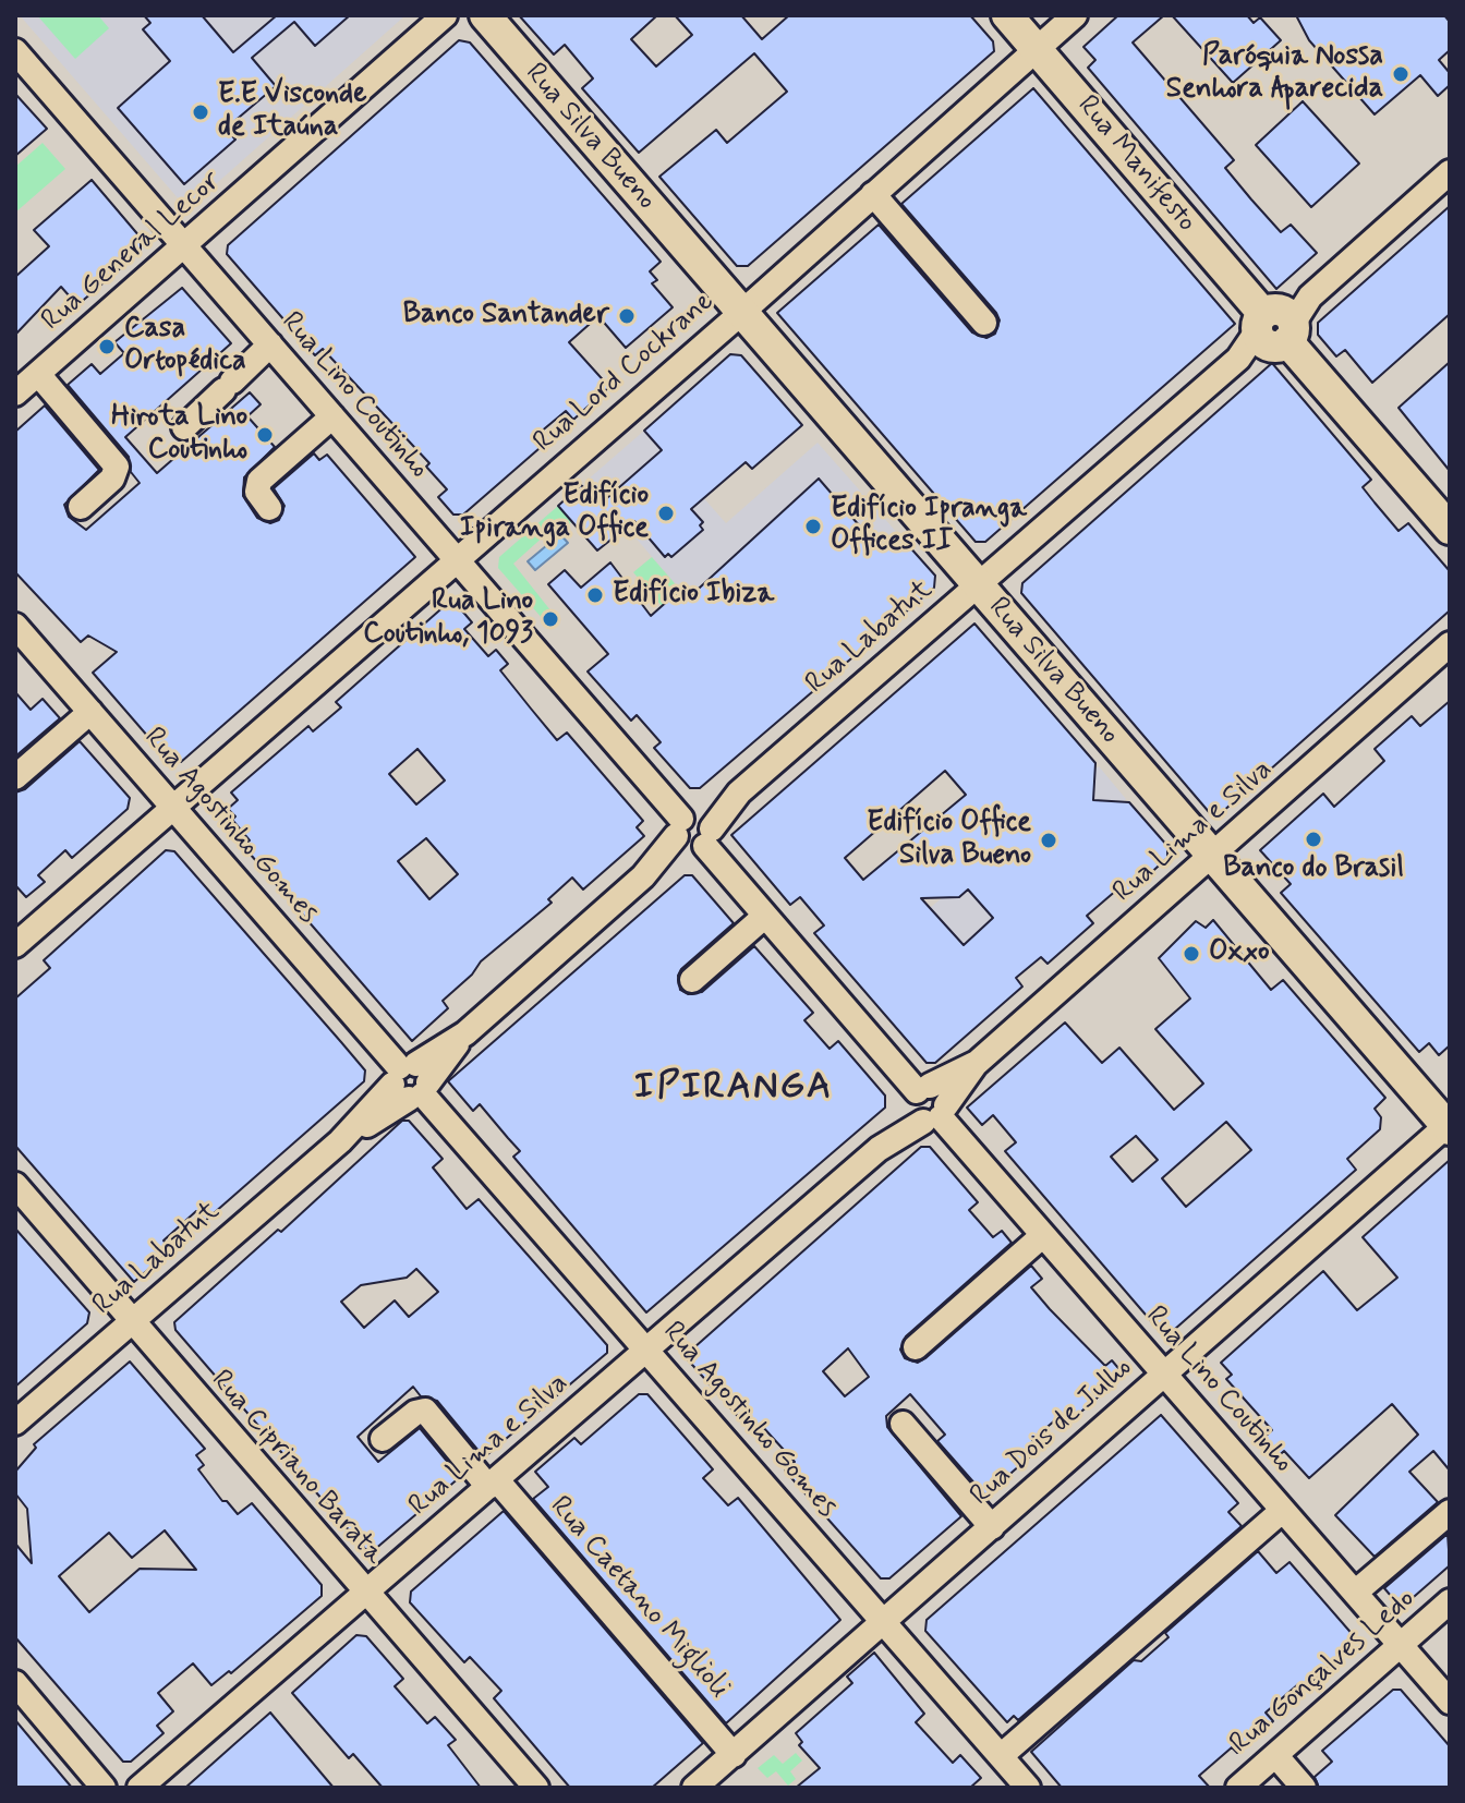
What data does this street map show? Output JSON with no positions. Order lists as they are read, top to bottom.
{
  "streets": {
    "main road": ["Rua Silva Bueno", "Rua Manifesto"],
    "street": [
      "Rua General Lecor",
      "Rua Lord Cockrane",
      "Rua Lino Coutinho",
      "Rua Labatut",
      "Rua Agostinho Gomes",
      "Rua Lima e Silva",
      "Rua Dois de Julho",
      "Rua Cipriano Barata",
      "Rua Caetano Miglioli",
      "Rua Gonçalves Ledo"
    ]
  },
  "crossings": [
    ["Rua Silva Bueno", "Rua Lord Cockrane"],
    ["Rua Silva Bueno", "Rua Labatut"],
    ["Rua Silva Bueno", "Rua Lima e Silva"],
    ["Rua Silva Bueno", "Rua Dois de Julho"],
    ["Rua Manifesto", "Rua Lord Cockrane"],
    ["Rua Manifesto", "Rua Labatut"],
    ["Rua General Lecor", "Rua Lino Coutinho"],
    ["Rua Lord Cockrane", "Rua Lino Coutinho"],
    ["Rua Lord Cockrane", "Rua Agostinho Gomes"],
    ["Rua Lino Coutinho", "Rua Labatut"],
    ["Rua Lino Coutinho", "Rua Lima e Silva"],
    ["Rua Lino Coutinho", "Rua Dois de Julho"],
    ["Rua Lino Coutinho", "Rua Gonçalves Ledo"],
    ["Rua Labatut", "Rua Agostinho Gomes"],
    ["Rua Labatut", "Rua Cipriano Barata"],
    ["Rua Agostinho Gomes", "Rua Lima e Silva"],
    ["Rua Agostinho Gomes", "Rua Dois de Julho"],
    ["Rua Lima e Silva", "Rua Cipriano Barata"],
    ["Rua Lima e Silva", "Rua Caetano Miglioli"],
    ["Rua Dois de Julho", "Rua Caetano Miglioli"]
  ],
  "districts": ["IPIRANGA"],
  "places": [
    "Paróquia Nossa Senhora Aparecida",
    "E.E Visconde de Itaúna",
    "Banco Santander",
    "Casa Ortopédica",
    "Hirota Lino Coutinho",
    "Edifício Ipiranga Office",
    "Edifício Ipranga Offices II",
    "Edifício Ibiza",
    "Rua Lino Coutinho, 1093",
    "Banco do Brasil",
    "Edifício Office Silva Bueno",
    "Oxxo"
  ]
}
